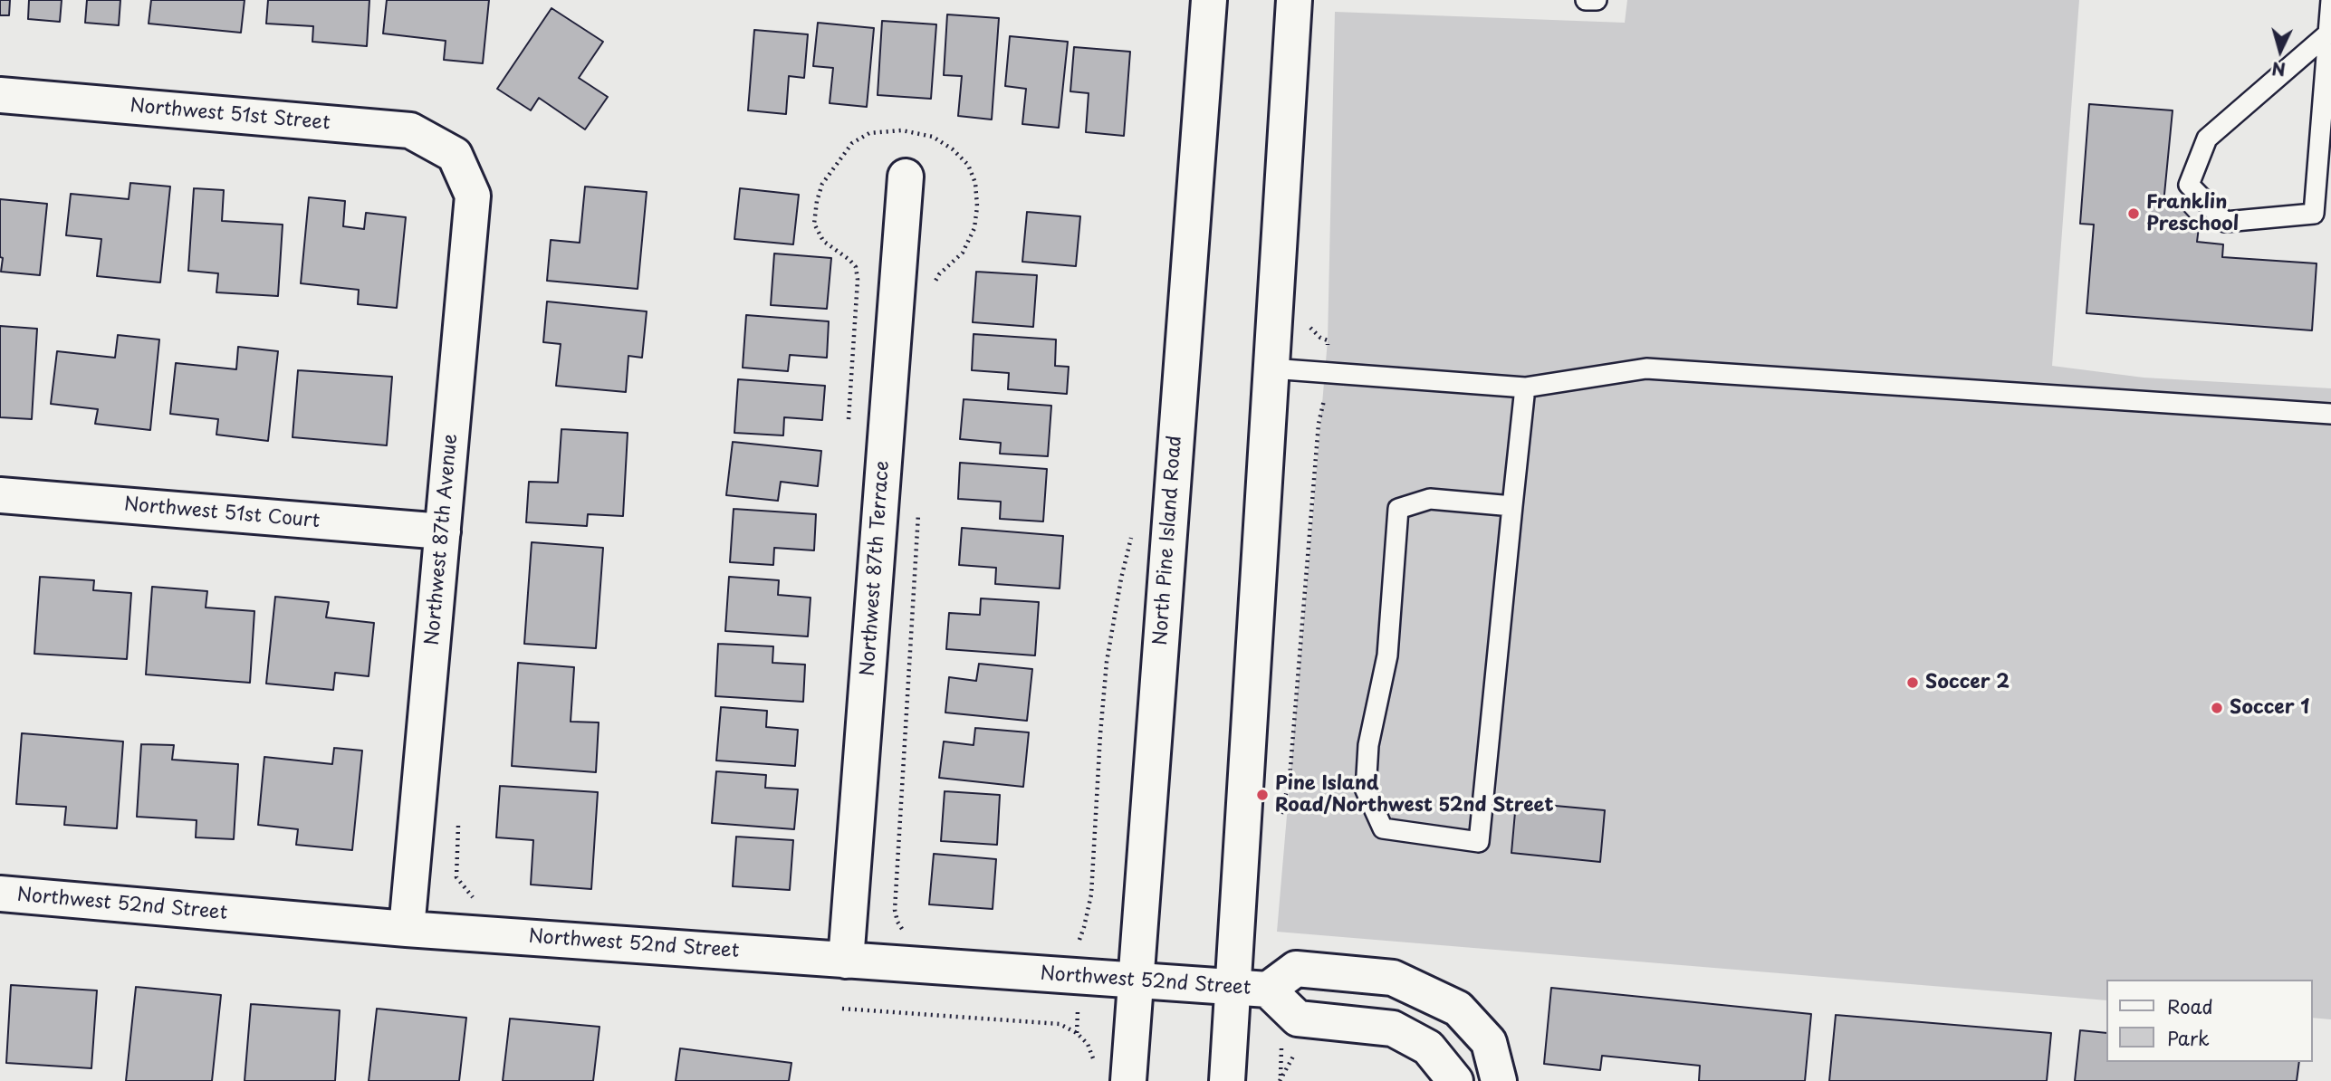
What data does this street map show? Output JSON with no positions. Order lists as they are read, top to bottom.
{
  "streets": {
    "street": [
      "Northwest 51st Street",
      "Northwest 51st Court",
      "Northwest 87th Avenue",
      "North Pine Island Road",
      "Northwest 87th Terrace",
      "Northwest 52nd Street"
    ]
  },
  "crossings": [
    ["Northwest 51st Street", "Northwest 87th Avenue"],
    ["Northwest 51st Court", "Northwest 87th Avenue"],
    ["Northwest 87th Avenue", "Northwest 52nd Street"],
    ["North Pine Island Road", "Northwest 52nd Street"],
    ["Northwest 87th Terrace", "Northwest 52nd Street"]
  ],
  "places": [
    "Franklin Preschool",
    "Soccer 2",
    "Soccer 1",
    "Pine Island Road/Northwest 52nd Street"
  ],
  "legend": ["Road", "Park"],
  "north": "bottom"
}
